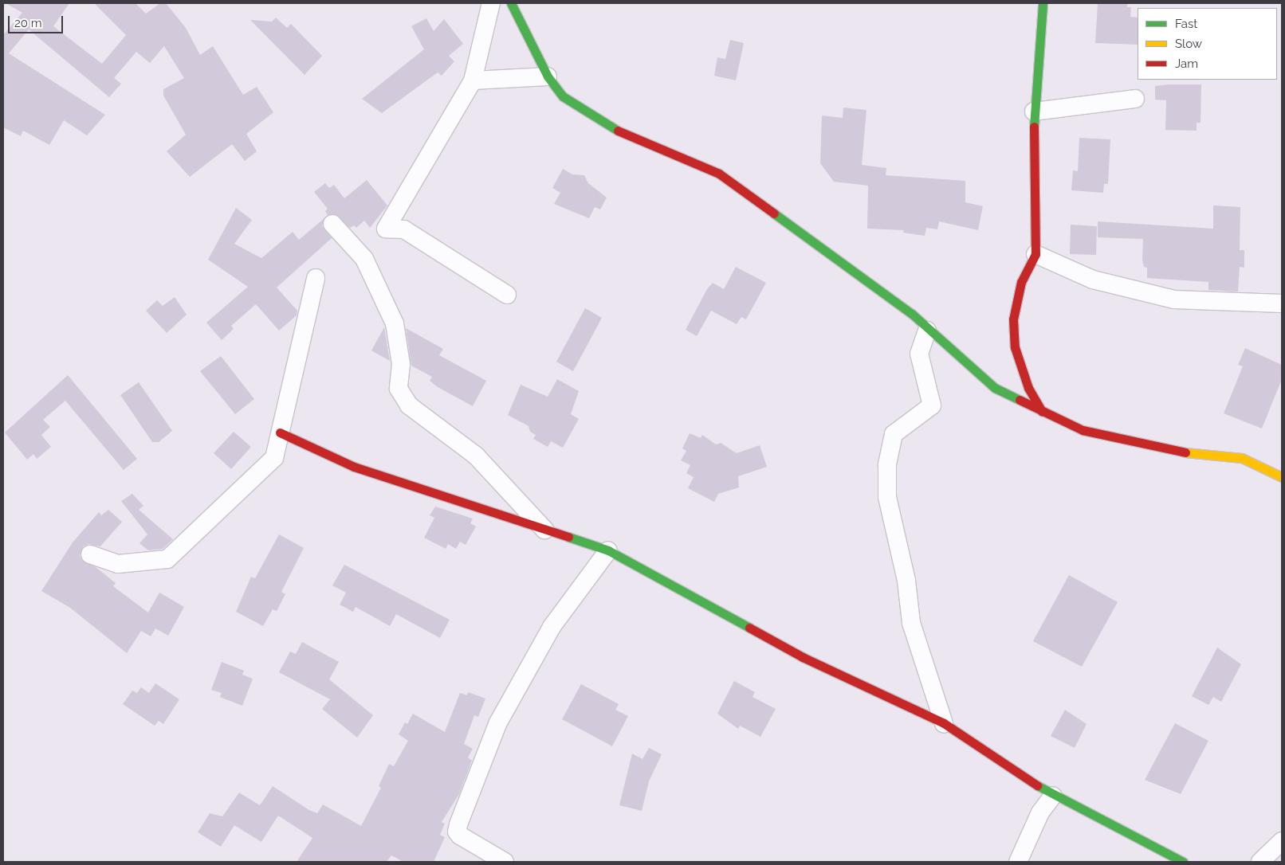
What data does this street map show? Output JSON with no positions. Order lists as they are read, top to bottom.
{
  "legend": ["Fast", "Slow", "Jam"],
  "scale_bar": "20 m"
}
